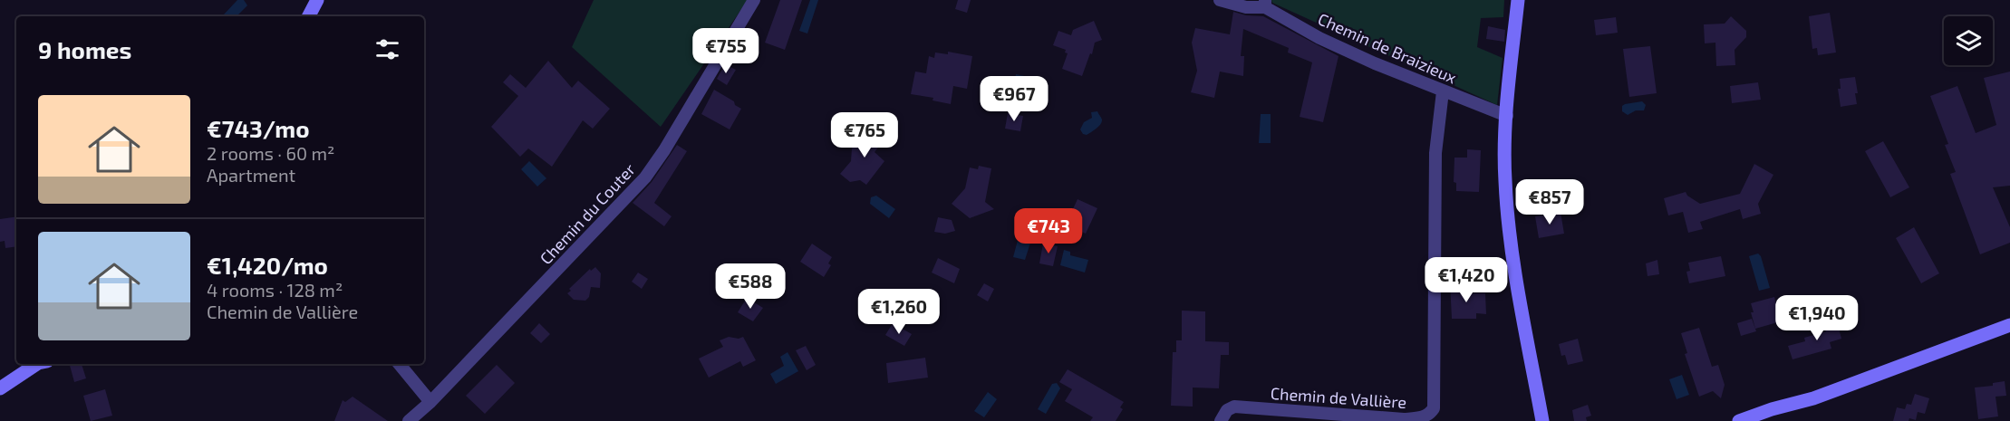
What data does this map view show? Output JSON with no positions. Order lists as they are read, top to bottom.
{
  "streets": {
    "street": ["Chemin de Braizieux", "Chemin du Couter", "Chemin de Vallière"]
  },
  "crossings": [
    ["Chemin de Braizieux", "Chemin de Vallière"]
  ],
  "page": {
    "heading": "9 homes",
    "price": [
      "€755",
      "€967",
      "€765",
      "€857",
      "€743",
      "€1,420",
      "€588",
      "€1,260",
      "€1,940"
    ],
    "list": [
      {
        "name": "€743/mo",
        "note": "2 rooms · 60 m² · Apartment"
      },
      {
        "name": "€1,420/mo",
        "note": "4 rooms · 128 m² · Chemin de Vallière"
      }
    ]
  }
}
